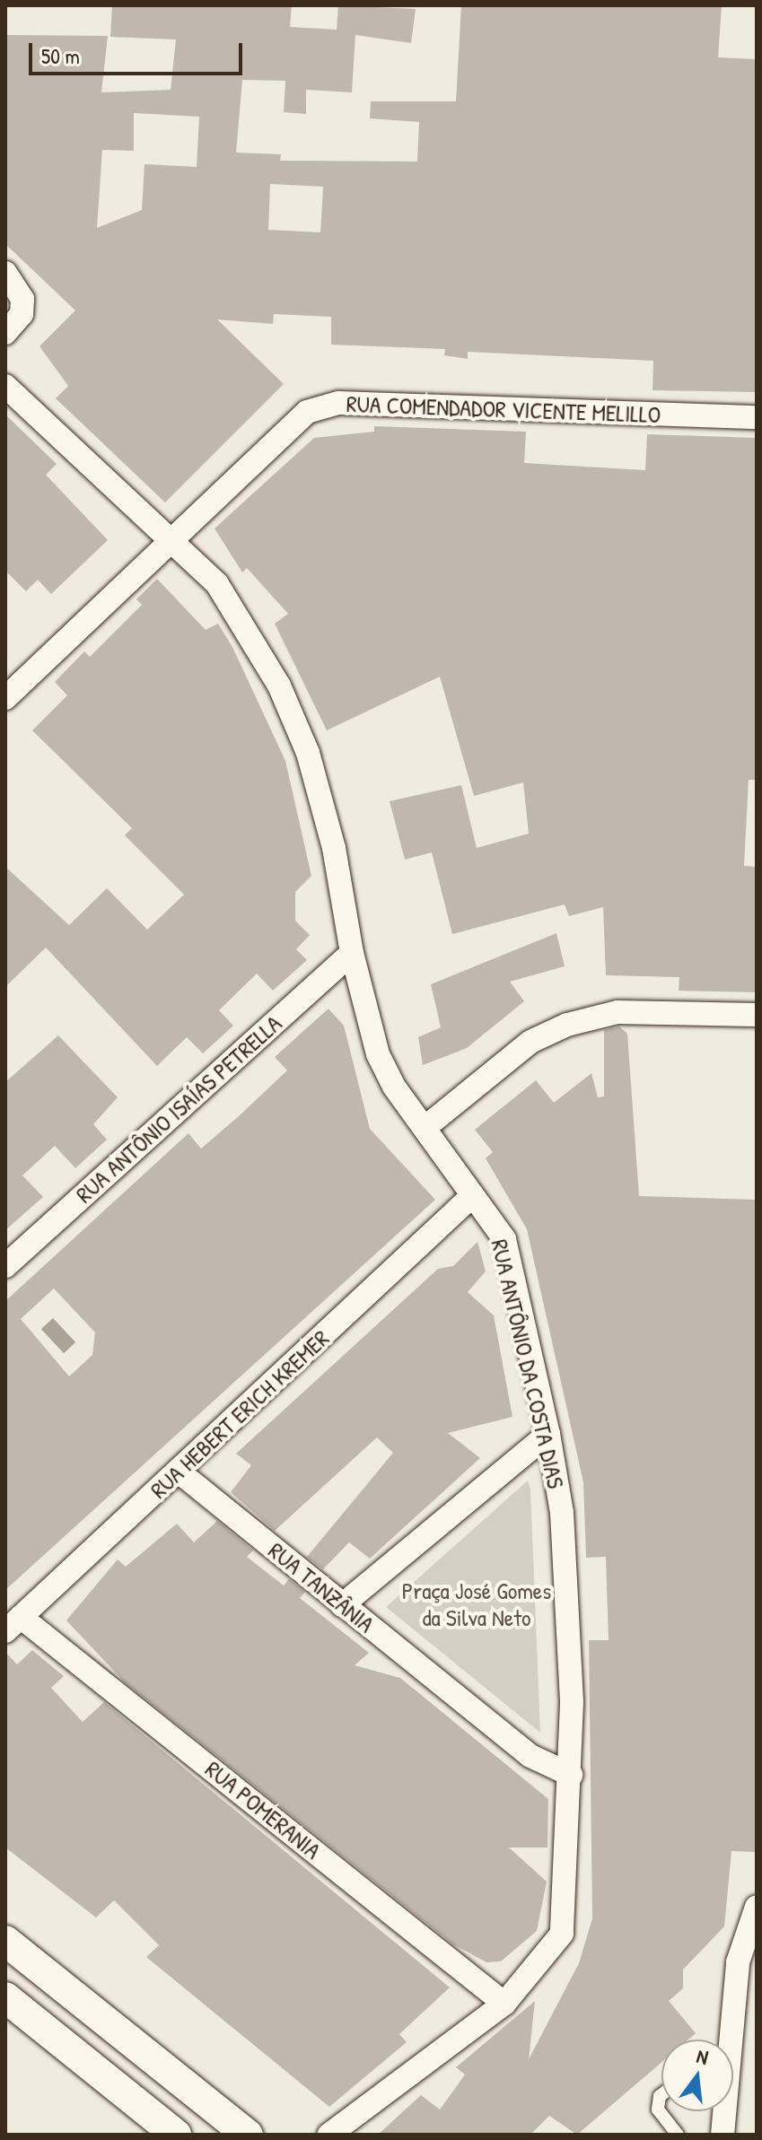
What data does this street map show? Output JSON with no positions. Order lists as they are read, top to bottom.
{
  "streets": {
    "street": [
      "RUA COMENDADOR VICENTE MELILLO",
      "RUA ANTÔNIO ISAÍAS PETRELLA",
      "RUA ANTÔNIO DA COSTA DIAS",
      "RUA HEBERT ERICH KREMER",
      "RUA TANZÂNIA",
      "RUA POMERANIA"
    ]
  },
  "crossings": [
    ["RUA COMENDADOR VICENTE MELILLO", "RUA ANTÔNIO DA COSTA DIAS"],
    ["RUA ANTÔNIO ISAÍAS PETRELLA", "RUA ANTÔNIO DA COSTA DIAS"],
    ["RUA ANTÔNIO DA COSTA DIAS", "RUA HEBERT ERICH KREMER"],
    ["RUA ANTÔNIO DA COSTA DIAS", "RUA TANZÂNIA"],
    ["RUA ANTÔNIO DA COSTA DIAS", "RUA POMERANIA"],
    ["RUA HEBERT ERICH KREMER", "RUA TANZÂNIA"],
    ["RUA HEBERT ERICH KREMER", "RUA POMERANIA"]
  ],
  "parks": ["Praça José Gomes da Silva Neto"],
  "scale_bar": "50 m",
  "north": "top"
}
